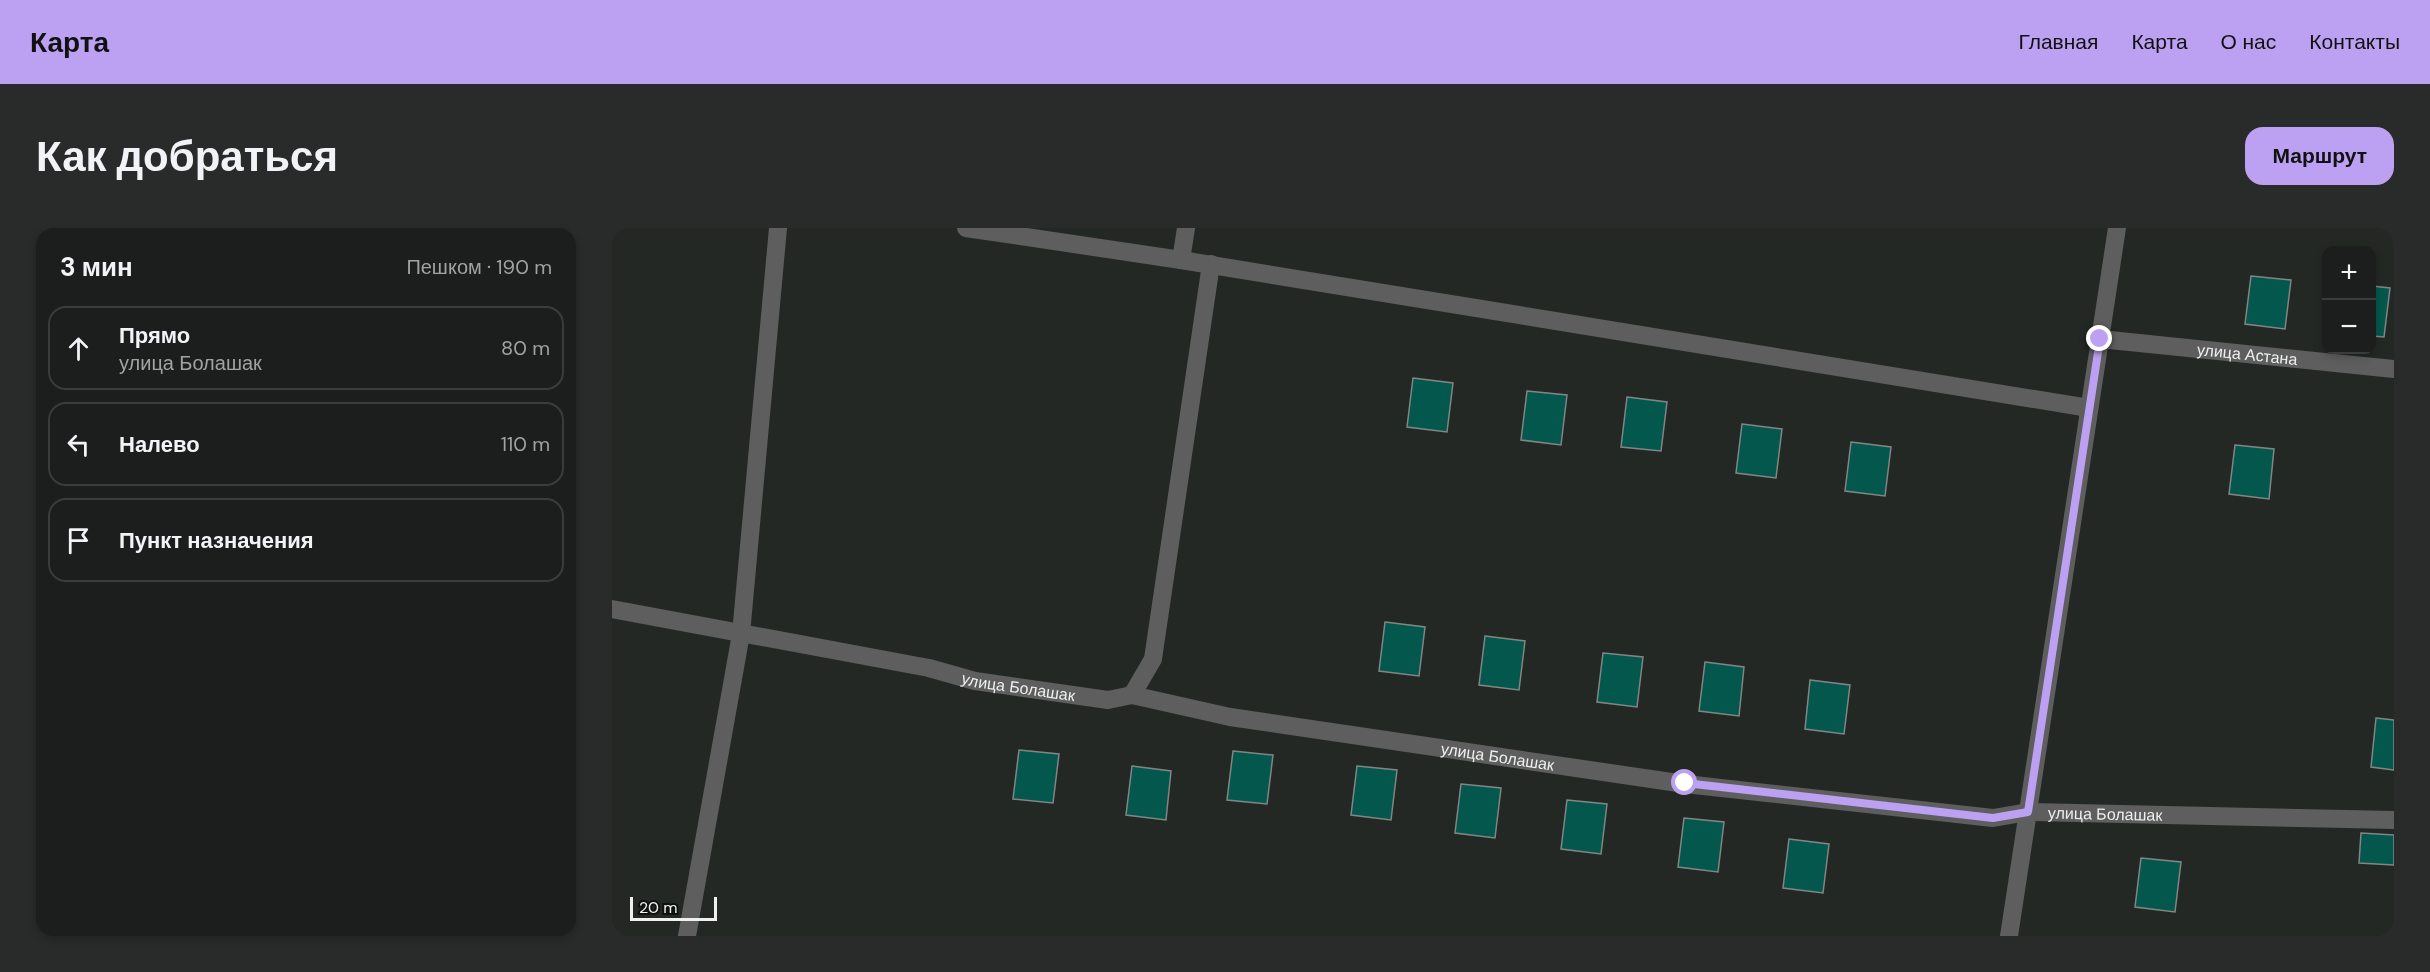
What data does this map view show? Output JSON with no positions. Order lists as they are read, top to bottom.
{
  "streets": {
    "street": ["улица Астана", "улица Болашак"]
  },
  "scale_bar": "20 m",
  "page": {
    "header": "Карта",
    "nav": [
      "Главная",
      "Карта",
      "О нас",
      "Контакты"
    ],
    "buttons": "Маршрут",
    "title": "Как добраться",
    "heading": ["3 мин", "Пешком · 190 m"],
    "map_buttons": ["+", "−"],
    "list": [
      ["Прямо", "улица Болашак", "80 m"],
      ["Налево", "110 m"],
      "Пункт назначения"
    ],
    "scale": "20 m"
  }
}
